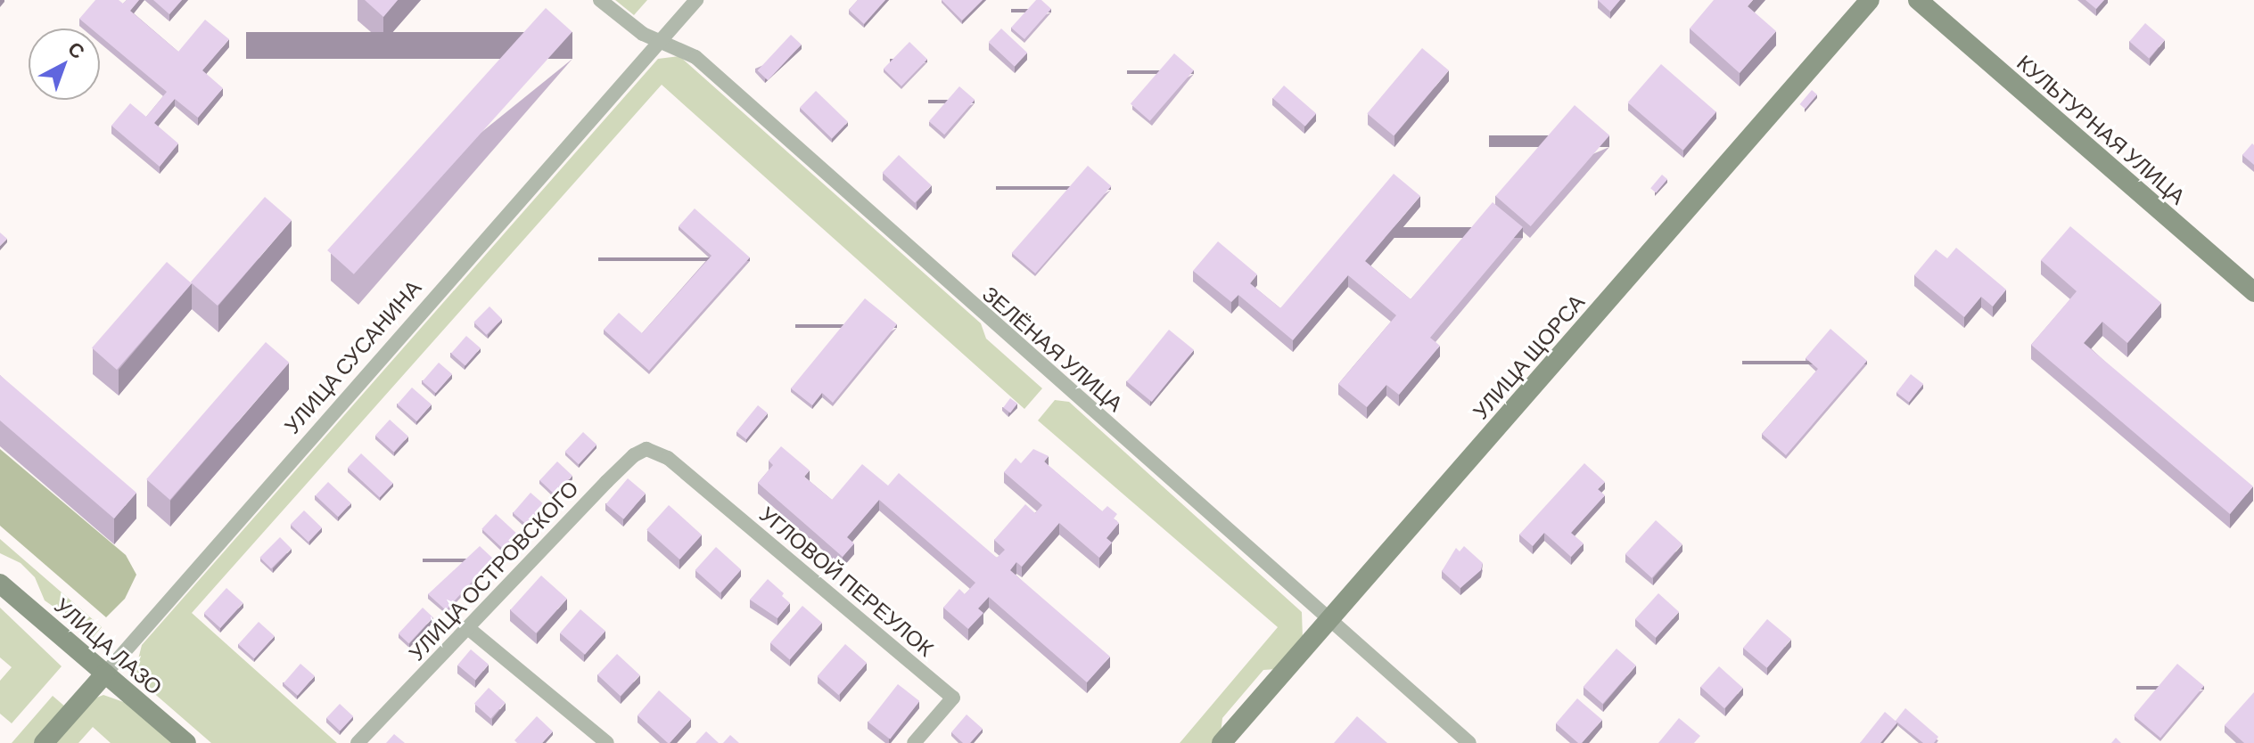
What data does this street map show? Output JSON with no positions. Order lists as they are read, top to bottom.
{
  "streets": {
    "street": [
      "КУЛЬТУРНАЯ УЛИЦА",
      "ЗЕЛЁНАЯ УЛИЦА",
      "УЛИЦА СУСАНИНА",
      "УЛИЦА ЩОРСА",
      "УЛИЦА ОСТРОВСКОГО",
      "УГЛОВОЙ ПЕРЕУЛОК",
      "УЛИЦА ЛАЗО"
    ]
  },
  "crossings": [
    ["ЗЕЛЁНАЯ УЛИЦА", "УЛИЦА СУСАНИНА"],
    ["ЗЕЛЁНАЯ УЛИЦА", "УЛИЦА ЩОРСА"],
    ["УЛИЦА СУСАНИНА", "УЛИЦА ЛАЗО"],
    ["УЛИЦА ОСТРОВСКОГО", "УГЛОВОЙ ПЕРЕУЛОК"]
  ],
  "north": "top right"
}
